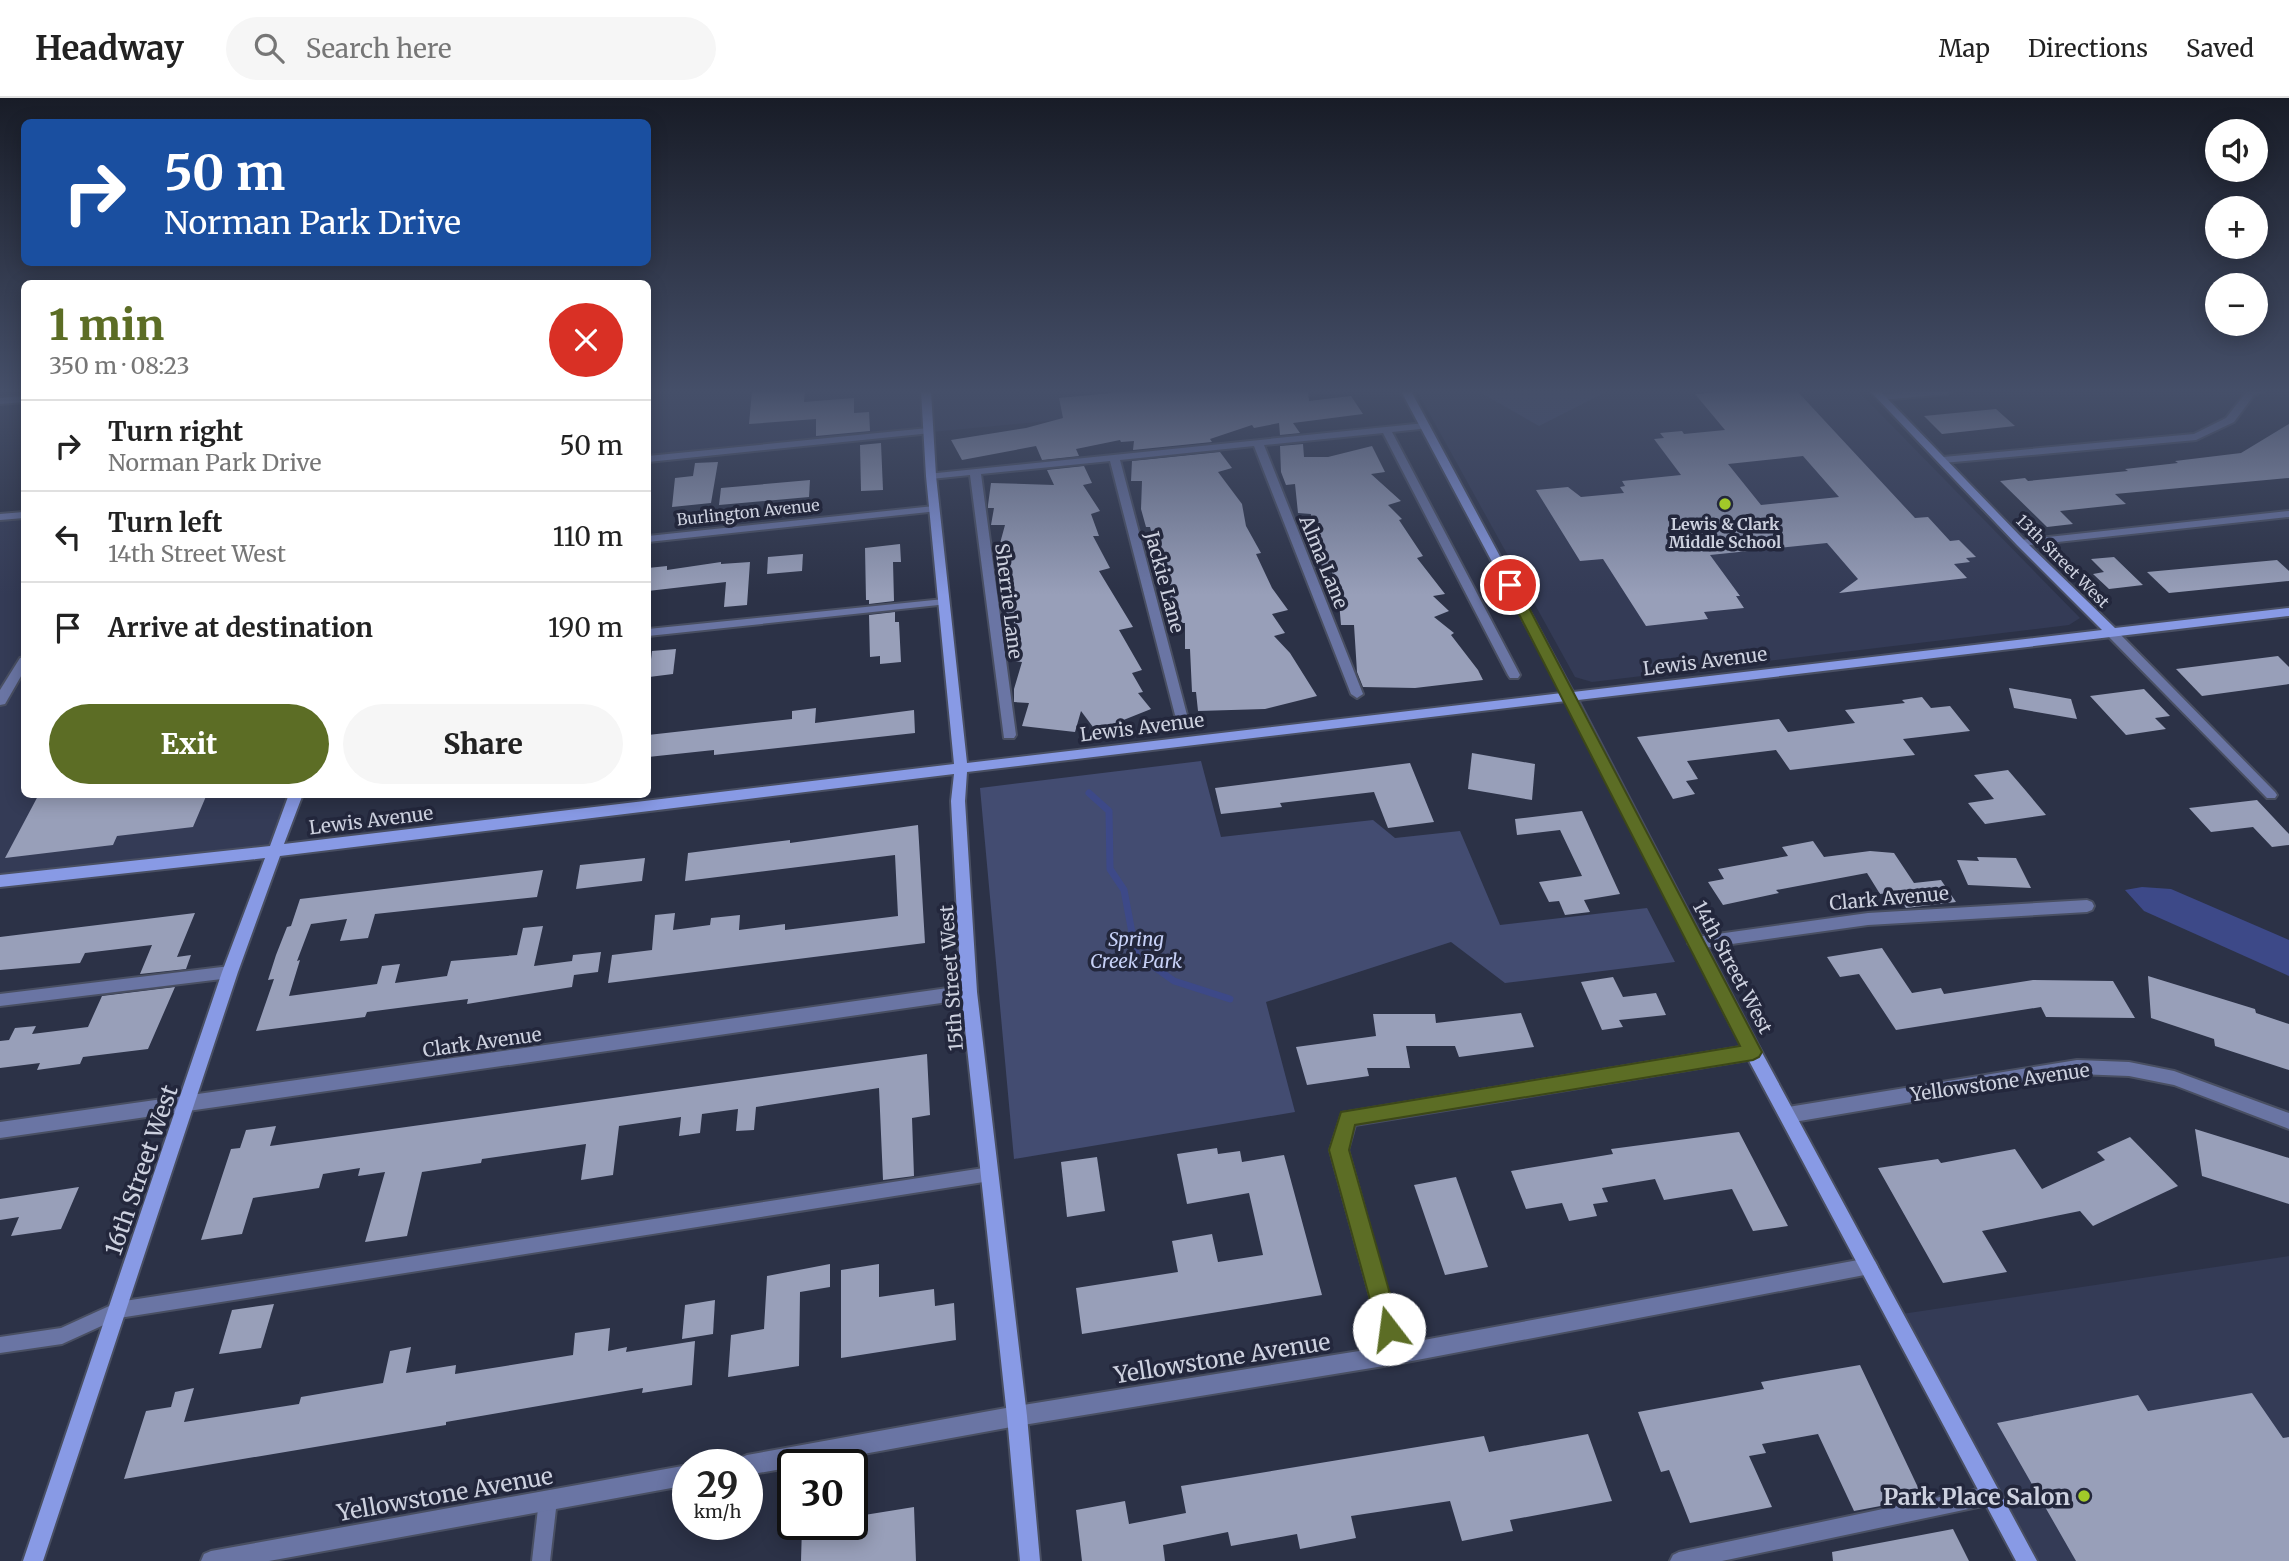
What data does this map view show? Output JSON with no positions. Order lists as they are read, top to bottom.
{
  "streets": {
    "street": [
      "Burlington Avenue",
      "13th Street West",
      "Alma Lane",
      "Jackie Lane",
      "Sherrie Lane",
      "Lewis Avenue",
      "Clark Avenue",
      "14th Street West",
      "15th Street West",
      "Yellowstone Avenue",
      "16th Street West"
    ]
  },
  "crossings": [
    ["Burlington Avenue", "15th Street West"],
    ["13th Street West", "Lewis Avenue"],
    ["Lewis Avenue", "14th Street West"],
    ["Lewis Avenue", "15th Street West"],
    ["Lewis Avenue", "16th Street West"],
    ["Clark Avenue", "14th Street West"],
    ["Clark Avenue", "15th Street West"],
    ["Clark Avenue", "16th Street West"],
    ["14th Street West", "Yellowstone Avenue"],
    ["15th Street West", "Yellowstone Avenue"]
  ],
  "parks": ["Spring Creek Park"],
  "places": ["Lewis & Clark Middle School", "Park Place Salon"],
  "page": {
    "header": "Headway",
    "search": "Search here",
    "nav": ["Map", "Directions", "Saved"],
    "map_buttons": ["+", "−"],
    "turn": ["50 m", "Norman Park Drive"],
    "heading": ["1 min", "350 m · 08:23"],
    "list": [
      {
        "name": "Turn right",
        "note": "Norman Park Drive",
        "value": "50 m"
      },
      {
        "name": "Turn left",
        "note": "14th Street West",
        "value": "110 m"
      },
      {
        "name": "Arrive at destination",
        "value": "190 m"
      }
    ],
    "buttons": ["Exit", "Share"],
    "speed": "29 km/h",
    "limit": "30"
  }
}
